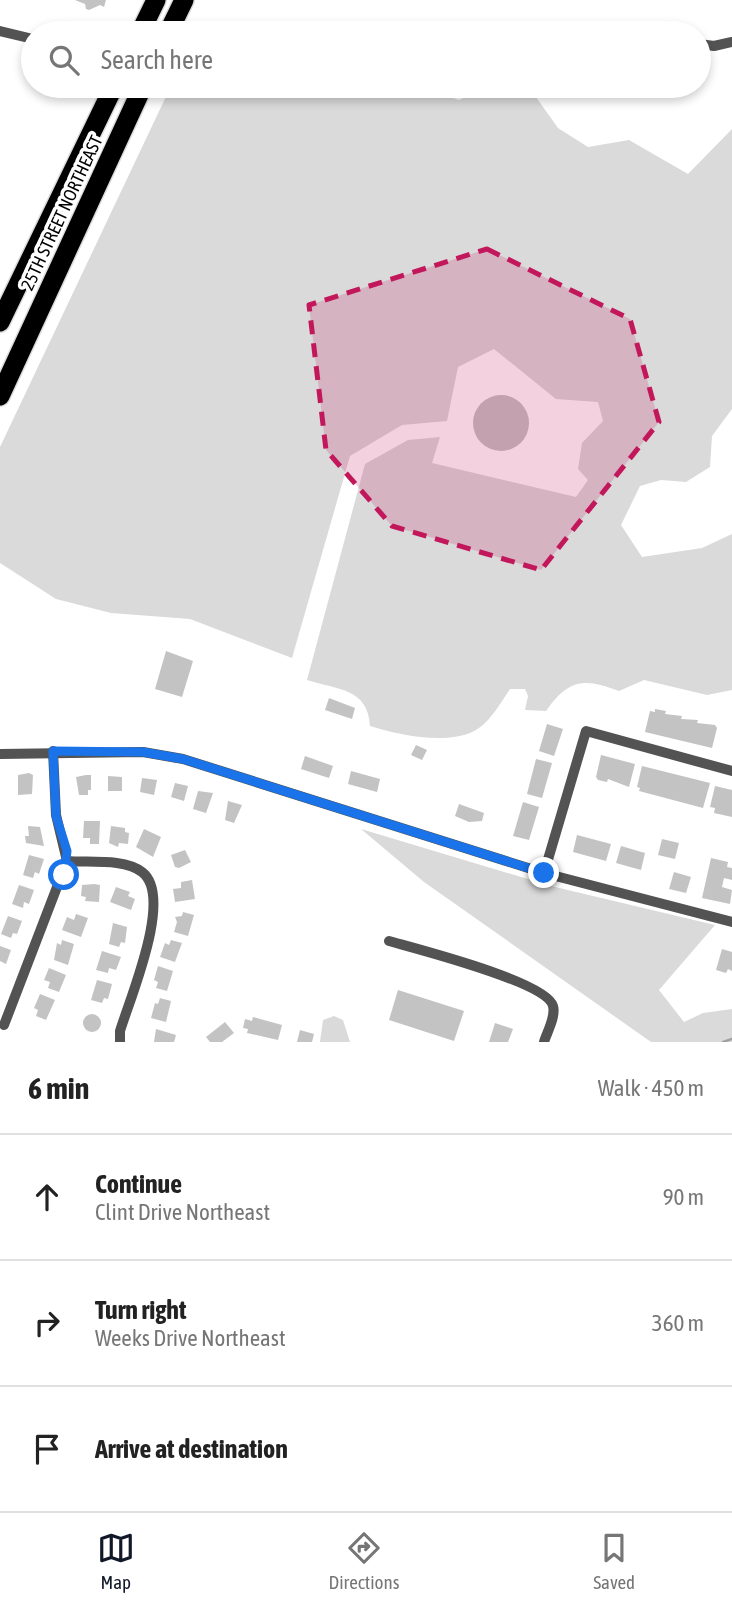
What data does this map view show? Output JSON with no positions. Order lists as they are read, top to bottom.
{
  "streets": {
    "highway": ["25TH STREET NORTHEAST"]
  },
  "page": {
    "search": "Search here",
    "heading": ["6 min", "Walk · 450 m"],
    "list": [
      ["Continue", "Clint Drive Northeast", "90 m"],
      ["Turn right", "Weeks Drive Northeast", "360 m"],
      "Arrive at destination"
    ],
    "nav": ["Map", "Directions", "Saved"]
  }
}
